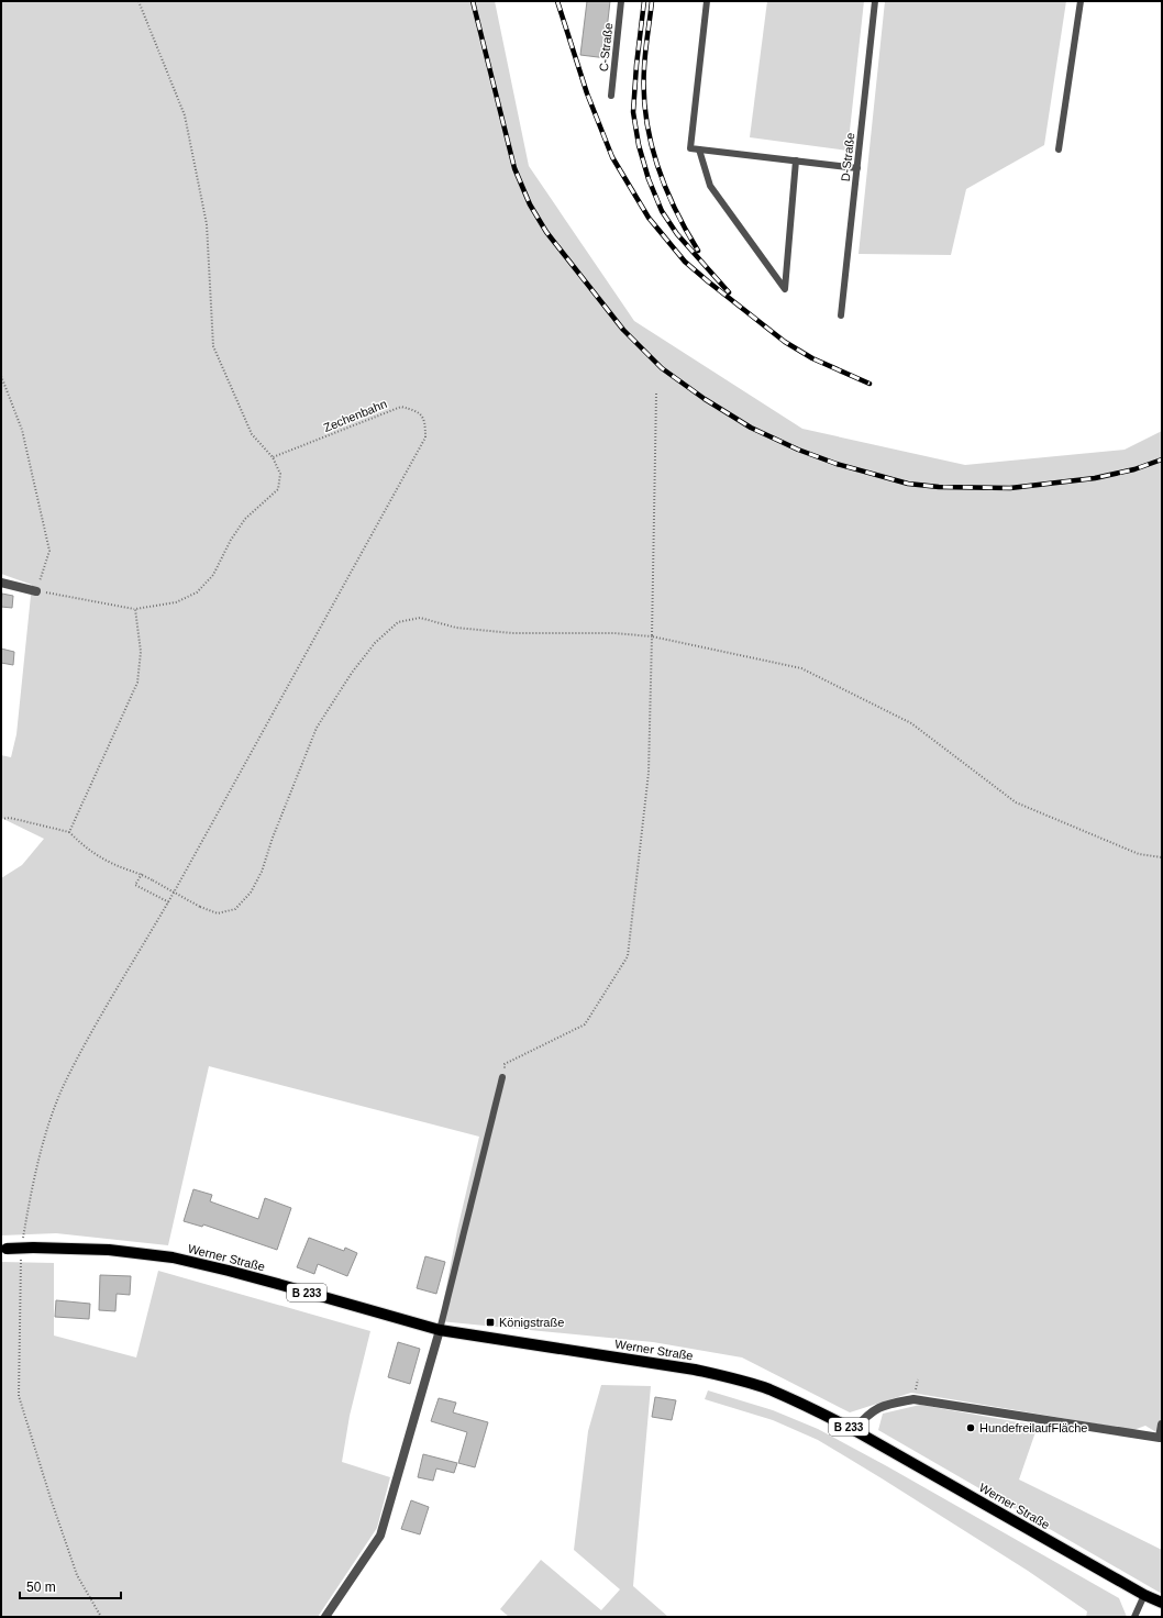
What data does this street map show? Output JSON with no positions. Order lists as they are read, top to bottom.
{
  "streets": {
    "main road": ["Werner Straße", "B 233"],
    "lane": ["C-Straße", "D-Straße"],
    "path": ["Zechenbahn"]
  },
  "places": {
    "transit": ["Königstraße"],
    "other": ["HundefreilaufFläche"]
  },
  "scale_bar": "50 m"
}
